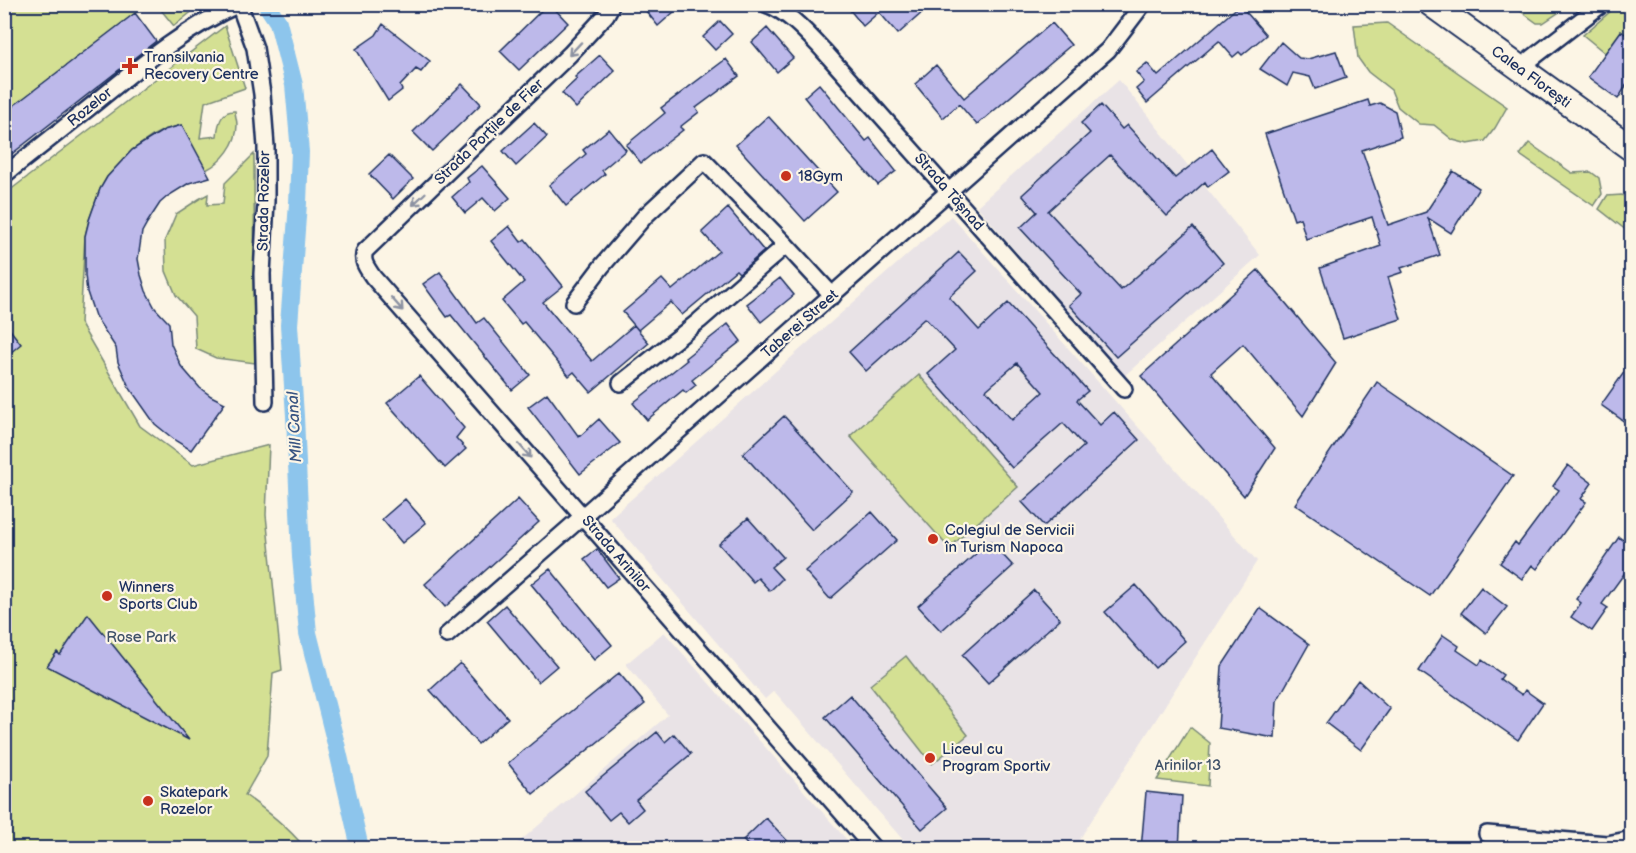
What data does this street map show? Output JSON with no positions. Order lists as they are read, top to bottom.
{
  "streets": {
    "main road": ["Calea Florești"],
    "street": [
      "Rozelor",
      "Strada Porțile de Fier",
      "Strada Tășnad",
      "Strada Rozelor",
      "Taberei Street",
      "Strada Arinilor"
    ]
  },
  "crossings": [
    ["Rozelor", "Strada Rozelor"],
    ["Strada Porțile de Fier", "Strada Arinilor"],
    ["Strada Tășnad", "Taberei Street"],
    ["Taberei Street", "Strada Arinilor"]
  ],
  "one_way": ["Strada Porțile de Fier", "Strada Arinilor"],
  "water": ["Mill Canal"],
  "parks": ["Rose Park", "Arinilor 13"],
  "places": {
    "health": ["Transilvania Recovery Centre"],
    "other": [
      "18Gym",
      "Colegiul de Servicii în Turism Napoca",
      "Winners Sports Club",
      "Liceul cu Program Sportiv",
      "Skatepark Rozelor"
    ]
  }
}
